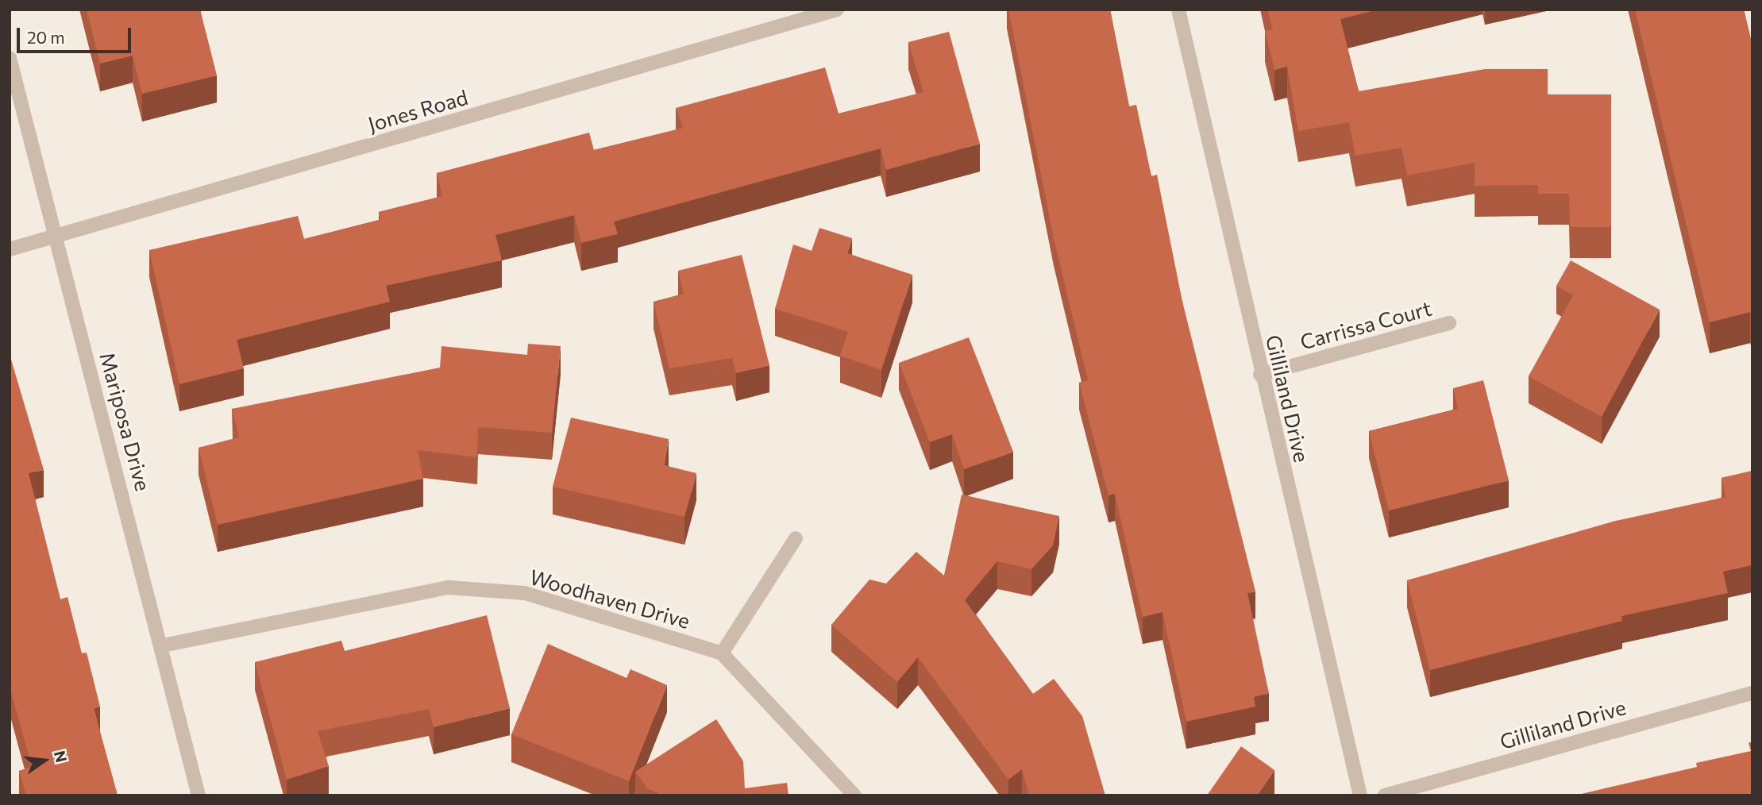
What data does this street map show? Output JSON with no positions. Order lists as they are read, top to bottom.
{
  "streets": {
    "street": [
      "Jones Road",
      "Carrissa Court",
      "Gilliland Drive",
      "Mariposa Drive",
      "Woodhaven Drive"
    ]
  },
  "crossings": [
    ["Jones Road", "Mariposa Drive"],
    ["Carrissa Court", "Gilliland Drive"],
    ["Mariposa Drive", "Woodhaven Drive"]
  ],
  "scale_bar": "20 m",
  "north": "right"
}
